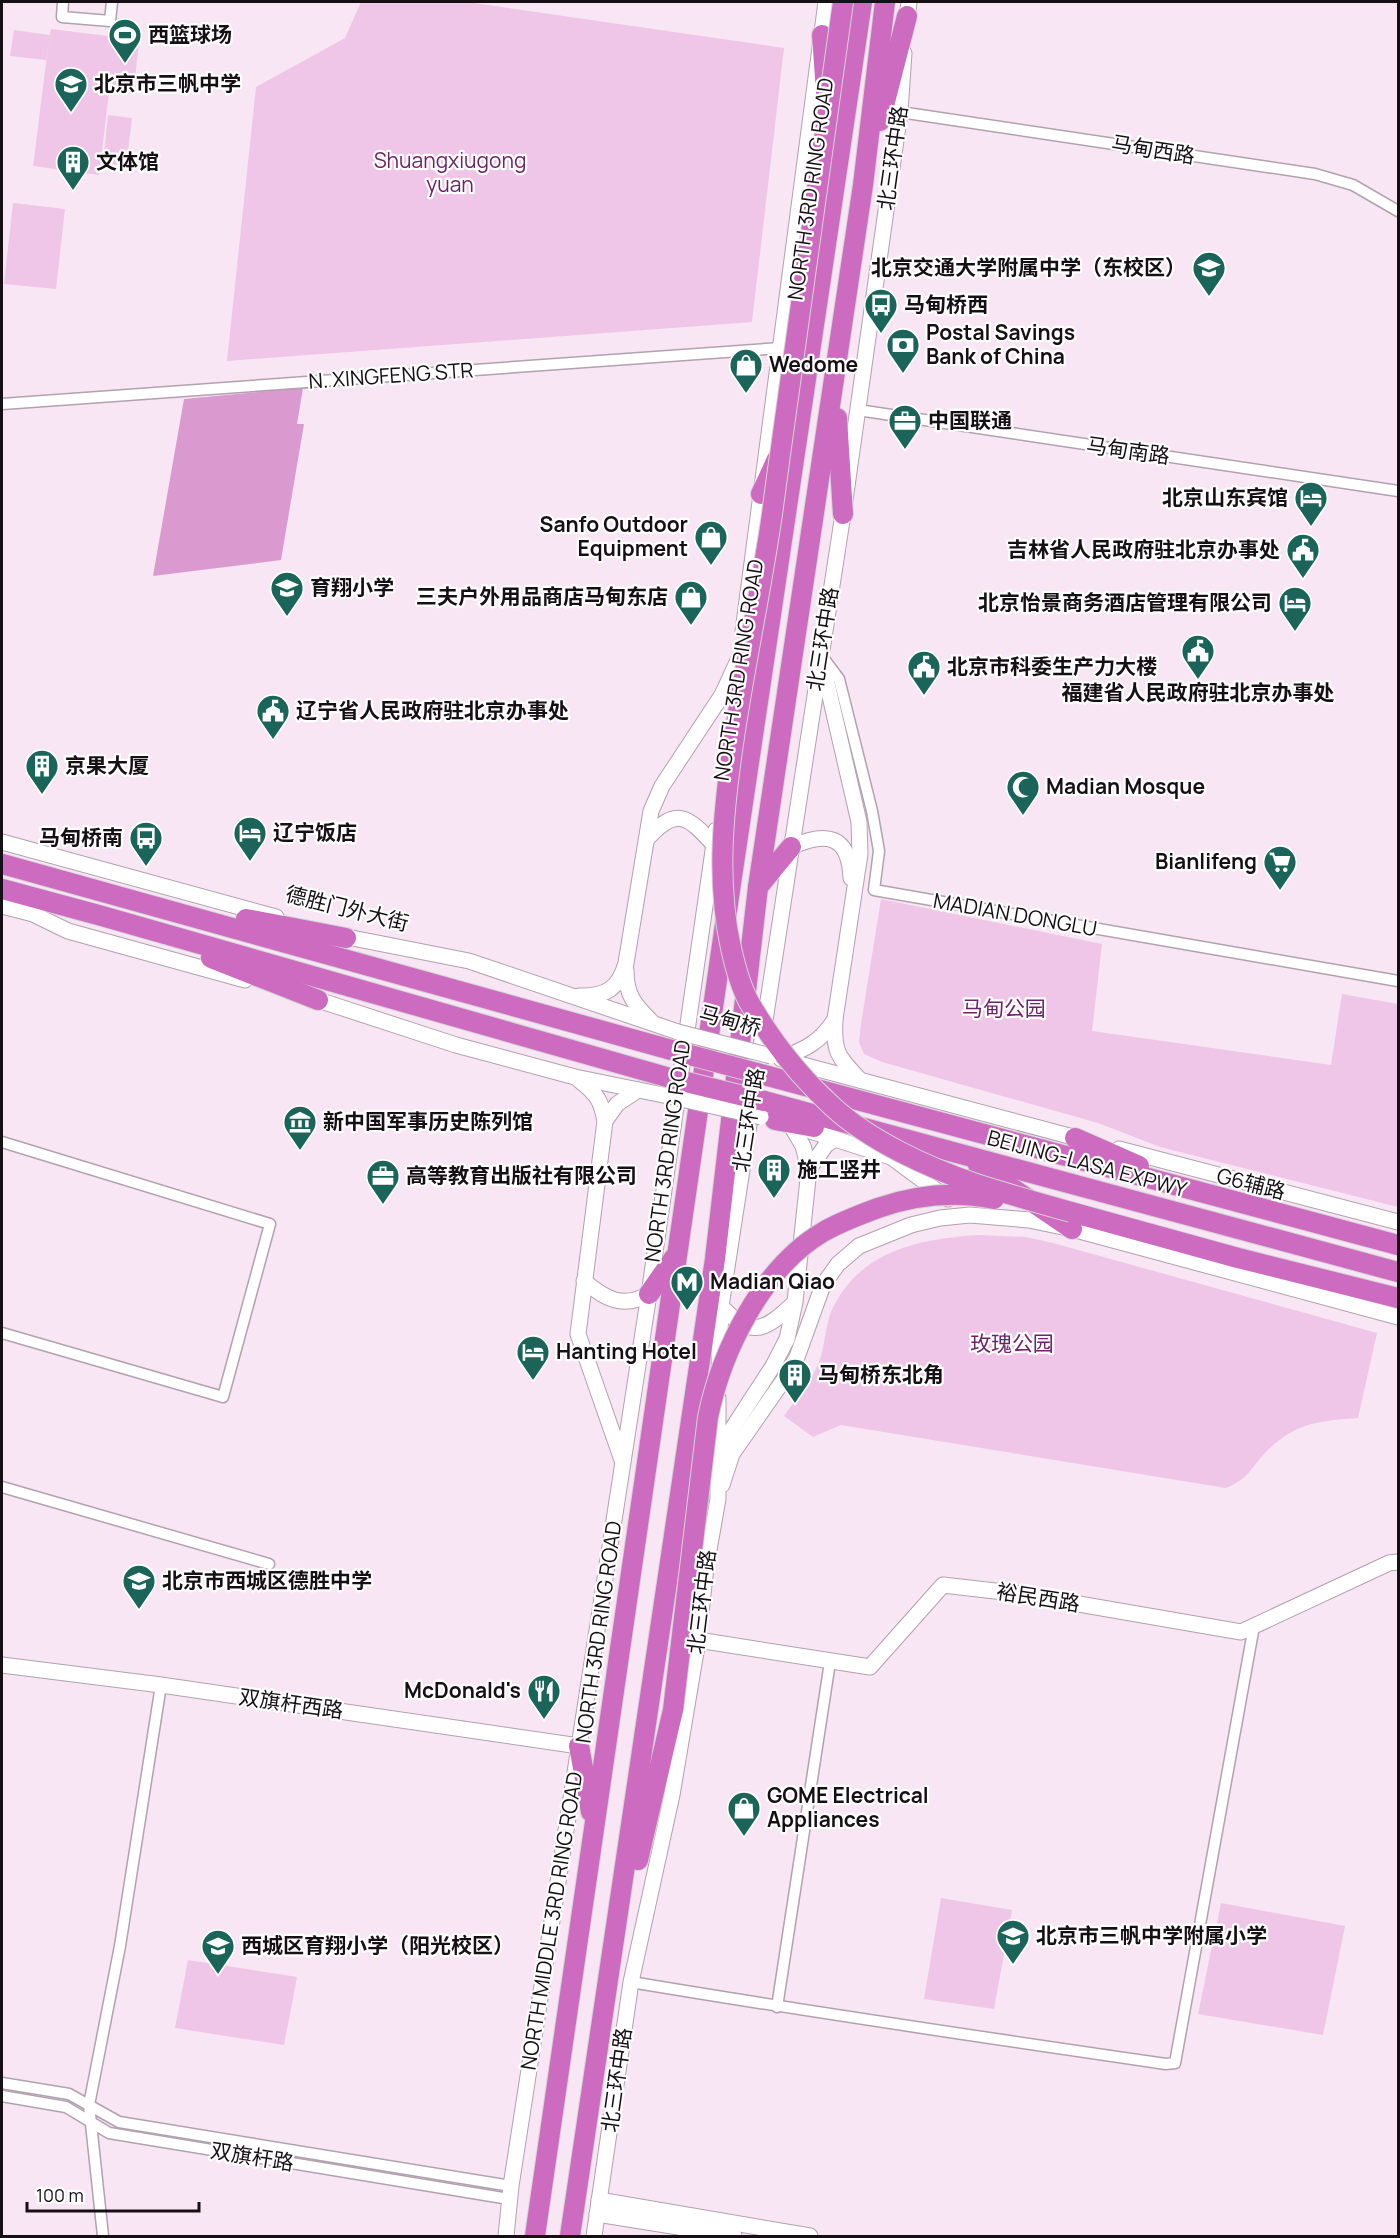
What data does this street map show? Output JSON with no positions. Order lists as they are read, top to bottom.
{
  "streets": {
    "highway": ["NORTH 3RD RING ROAD", "马甸桥", "BEIJING-LASA EXPWY"],
    "street": [
      "马甸西路",
      "北三环中路",
      "N. XINGFENG STR",
      "马甸南路",
      "德胜门外大街",
      "MADIAN DONGLU",
      "G6辅路",
      "裕民西路",
      "双旗杆西路",
      "NORTH MIDDLE 3RD RING ROAD",
      "双旗杆路"
    ]
  },
  "crossings": [
    ["马甸西路", "北三环中路"],
    ["北三环中路", "马甸南路"],
    ["北三环中路", "MADIAN DONGLU"],
    ["北三环中路", "裕民西路"],
    ["德胜门外大街", "马甸桥"],
    ["马甸桥", "BEIJING-LASA EXPWY"],
    ["马甸桥", "G6辅路"],
    ["双旗杆西路", "NORTH MIDDLE 3RD RING ROAD"],
    ["NORTH MIDDLE 3RD RING ROAD", "双旗杆路"]
  ],
  "parks": ["Shuangxiugong yuan", "马甸公园", "玫瑰公园"],
  "places": {
    "sports": ["西篮球场"],
    "school or university": [
      "北京市三帆中学",
      "北京交通大学附属中学（东校区）",
      "育翔小学",
      "北京市西城区德胜中学",
      "北京市三帆中学附属小学",
      "西城区育翔小学（阳光校区）"
    ],
    "building": [
      "文体馆",
      "京果大厦",
      "施工竖井",
      "马甸桥东北角"
    ],
    "bus stop": ["马甸桥西", "马甸桥南"],
    "bank": ["Postal Savings Bank of China"],
    "shop": [
      "Wedome",
      "Sanfo Outdoor Equipment",
      "三夫户外用品商店马甸东店",
      "GOME Electrical Appliances"
    ],
    "office": ["中国联通", "高等教育出版社有限公司"],
    "hotel": [
      "北京山东宾馆",
      "北京怡景商务酒店管理有限公司",
      "辽宁饭店",
      "Hanting Hotel"
    ],
    "public building": [
      "吉林省人民政府驻北京办事处",
      "福建省人民政府驻北京办事处",
      "北京市科委生产力大楼",
      "辽宁省人民政府驻北京办事处"
    ],
    "mosque": ["Madian Mosque"],
    "supermarket": ["Bianlifeng"],
    "museum": ["新中国军事历史陈列馆"],
    "metro station": ["Madian Qiao"],
    "restaurant": ["McDonald's"]
  },
  "scale_bar": "100 m"
}
